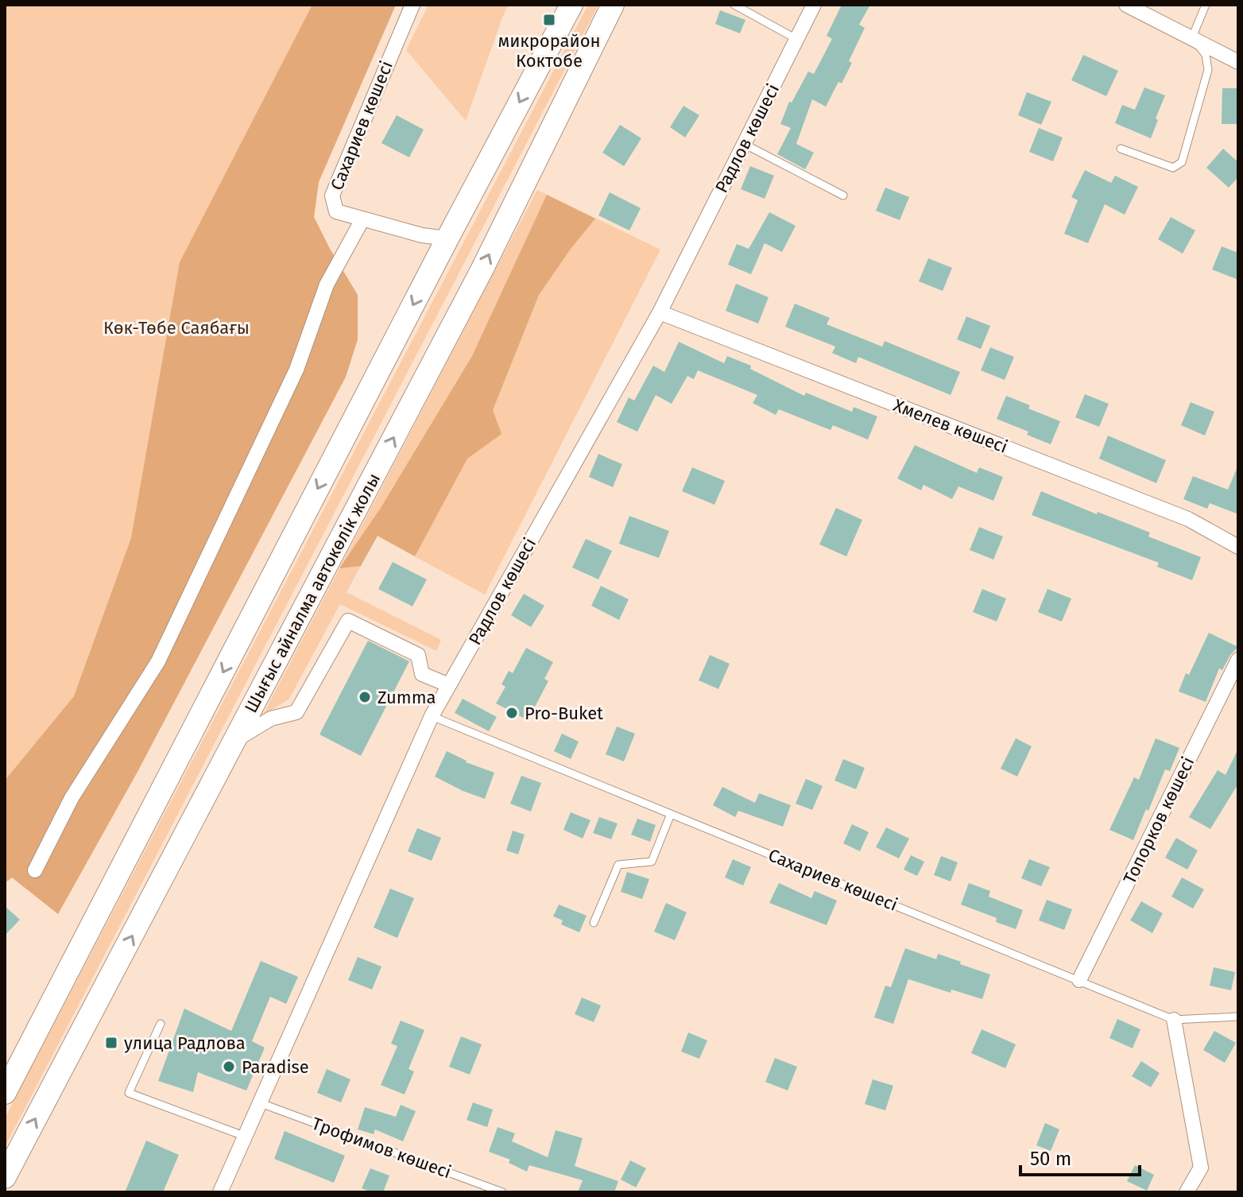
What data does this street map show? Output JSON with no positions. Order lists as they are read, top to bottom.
{
  "streets": {
    "main road": ["Шығыс айналма автокөлік жолы"],
    "street": [
      "Сахариев көшесі",
      "Радлов көшесі",
      "Хмелев көшесі",
      "Топорков көшесі"
    ],
    "lane": ["Трофимов көшесі"]
  },
  "crossings": [
    ["Сахариев көшесі", "Радлов көшесі"],
    ["Сахариев көшесі", "Топорков көшесі"],
    ["Радлов көшесі", "Хмелев көшесі"],
    ["Радлов көшесі", "Трофимов көшесі"]
  ],
  "parks": ["Көк-Төбе Саябағы"],
  "places": {
    "transit": ["микрорайон Коктобе", "улица Радлова"],
    "other": ["Zumma", "Pro-Buket", "Paradise"]
  },
  "scale_bar": "50 m"
}
